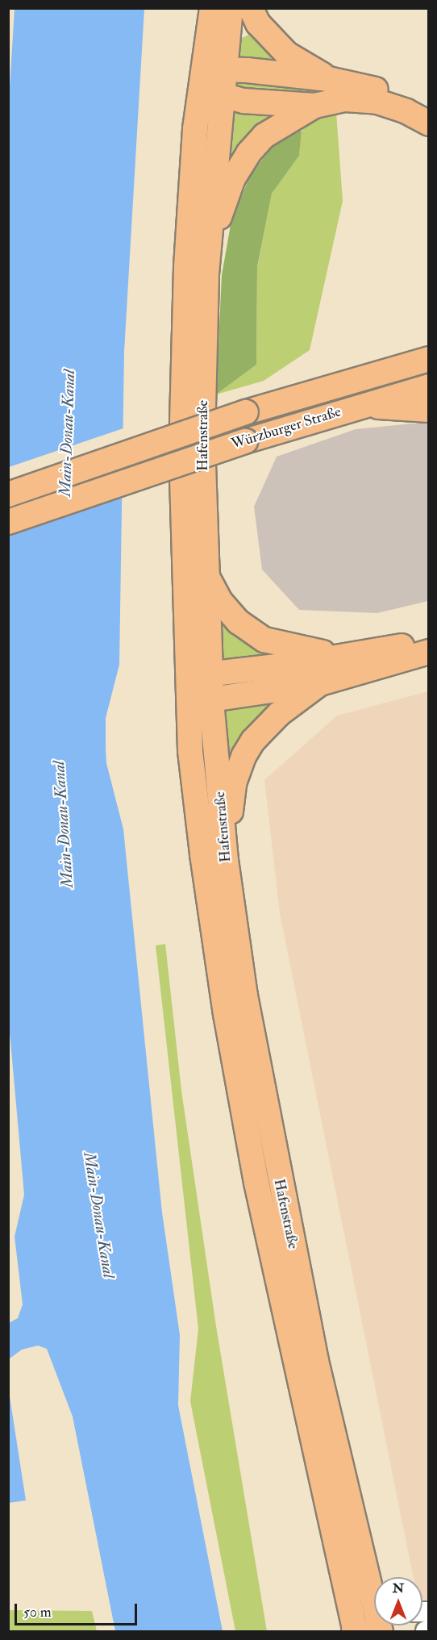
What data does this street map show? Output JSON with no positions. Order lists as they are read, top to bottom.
{
  "streets": {
    "main road": ["Würzburger Straße", "Hafenstraße"]
  },
  "water": ["Main-Donau-Kanal"],
  "scale_bar": "50 m",
  "north": "top"
}
